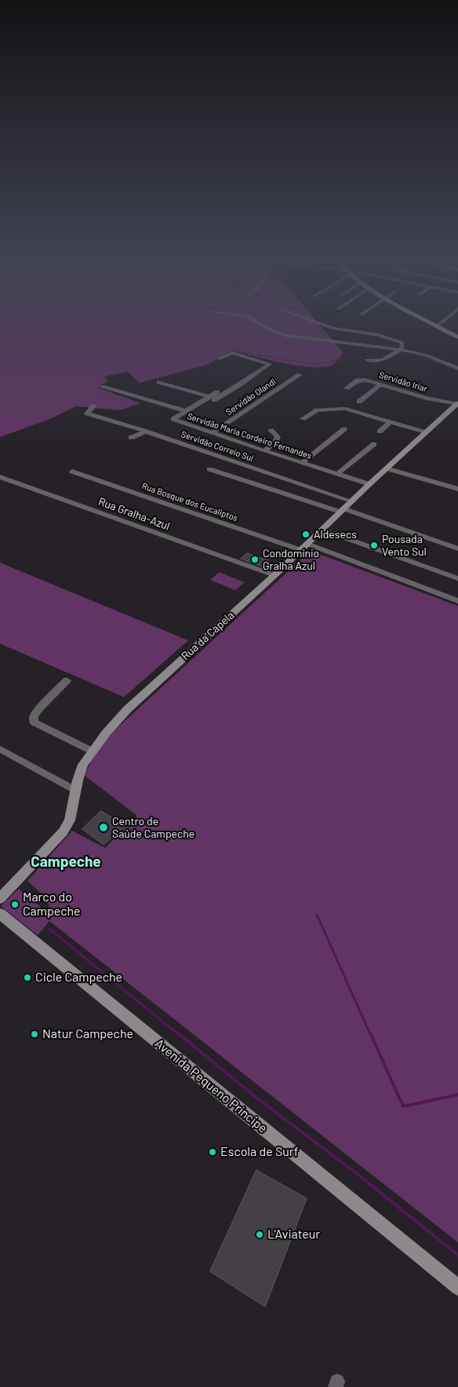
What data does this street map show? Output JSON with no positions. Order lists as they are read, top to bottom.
{
  "streets": {
    "main road": ["Rua da Capela", "Avenida Pequeno Príncipe"],
    "street": [
      "Servidão Iriar",
      "Servidão Olandi",
      "Servidão Maria Cordeiro Fernandes",
      "Servidão Correio Sul",
      "Rua Bosque dos Eucaliptos",
      "Rua Gralha-Azul"
    ]
  },
  "crossings": [
    ["Servidão Iriar", "Rua da Capela"],
    ["Servidão Olandi", "Servidão Maria Cordeiro Fernandes"],
    ["Servidão Maria Cordeiro Fernandes", "Rua da Capela"],
    ["Servidão Correio Sul", "Rua da Capela"],
    ["Rua Bosque dos Eucaliptos", "Rua da Capela"],
    ["Rua Gralha-Azul", "Rua da Capela"]
  ],
  "districts": ["Campeche"],
  "places": [
    "Aldesecs",
    "Pousada Vento Sul",
    "Condomínio Gralha Azul",
    "Centro de Saúde Campeche",
    "Marco do Campeche",
    "Cicle Campeche",
    "Natur Campeche",
    "Escola de Surf",
    "L'Aviateur"
  ]
}
